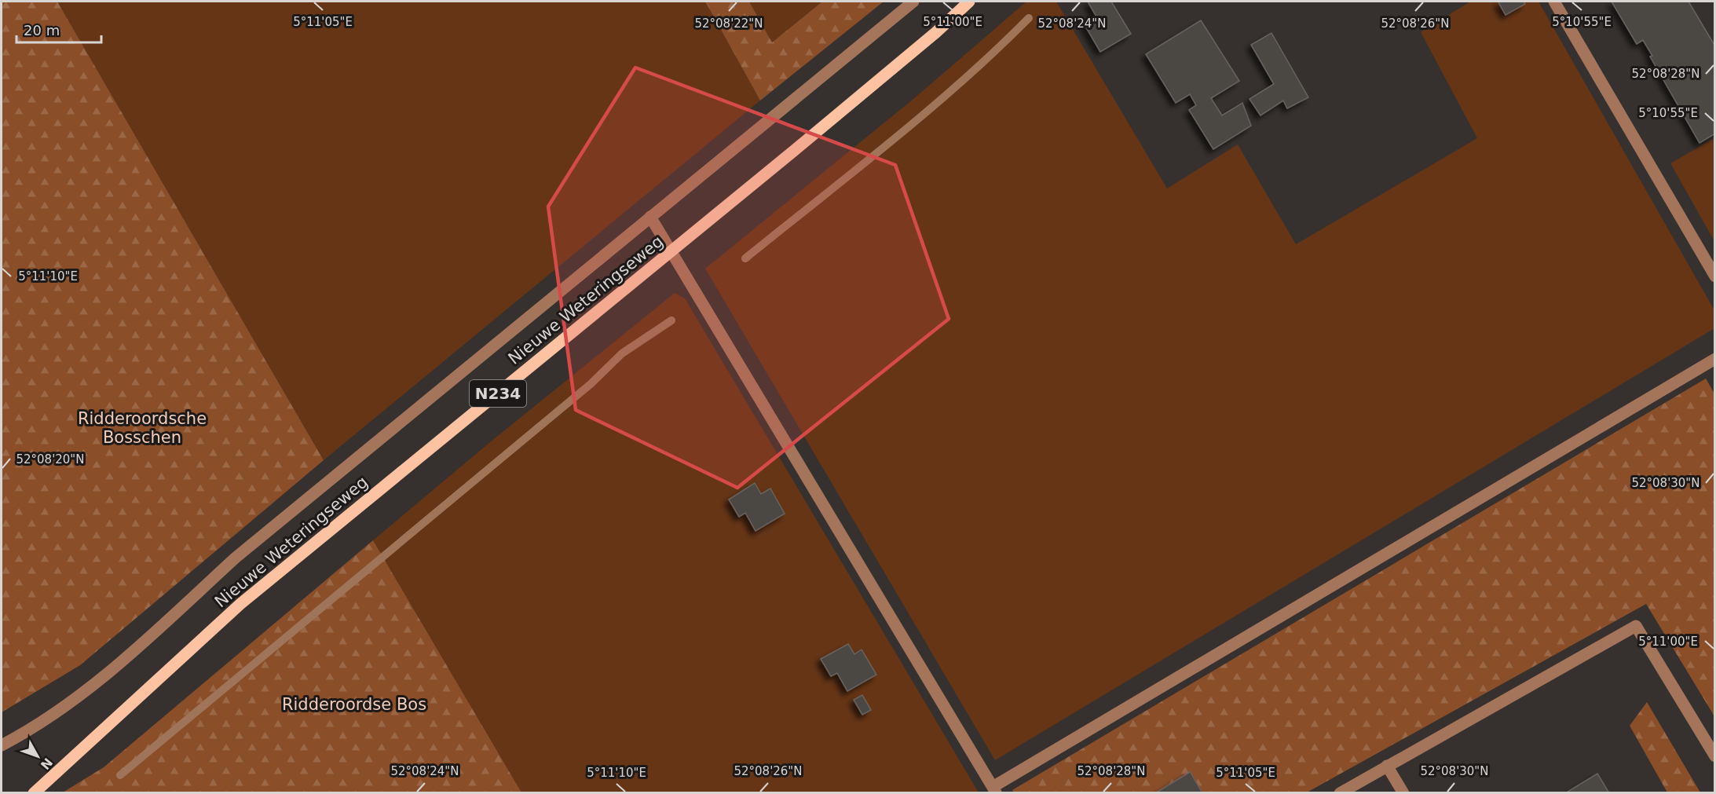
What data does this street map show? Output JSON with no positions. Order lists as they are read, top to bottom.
{
  "streets": {
    "main road": ["Nieuwe Weteringseweg", "N234"]
  },
  "parks": ["Ridderoordsche Bosschen", "Ridderoordse Bos"],
  "scale_bar": "20 m",
  "north": "bottom right",
  "coordinates": [
    "5°11'05\"E",
    "5°11'00\"E",
    "5°10'55\"E",
    "52°08'22\"N",
    "52°08'24\"N",
    "52°08'26\"N",
    "52°08'28\"N",
    "5°11'10\"E",
    "52°08'20\"N",
    "52°08'30\"N"
  ]
}
